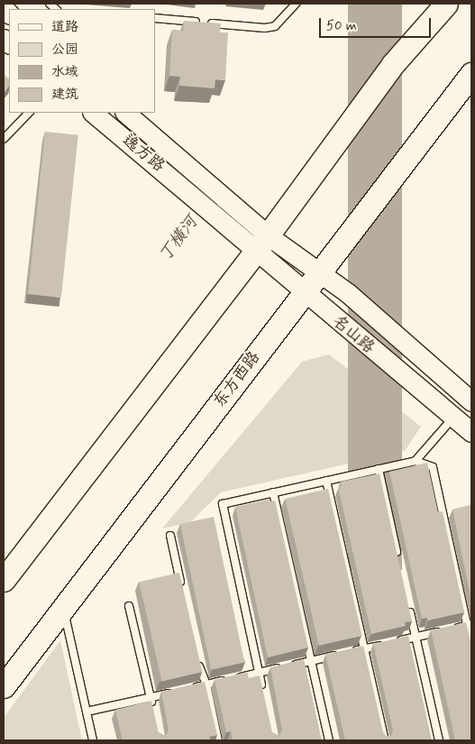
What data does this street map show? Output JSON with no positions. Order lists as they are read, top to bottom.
{
  "streets": {
    "main road": ["东方西路"],
    "street": ["逸方路", "名山路"]
  },
  "crossings": [
    ["名山路", "东方西路"]
  ],
  "water": ["丁横河"],
  "legend": [
    "道路",
    "公园",
    "水域",
    "建筑"
  ],
  "scale_bar": "50 m"
}
